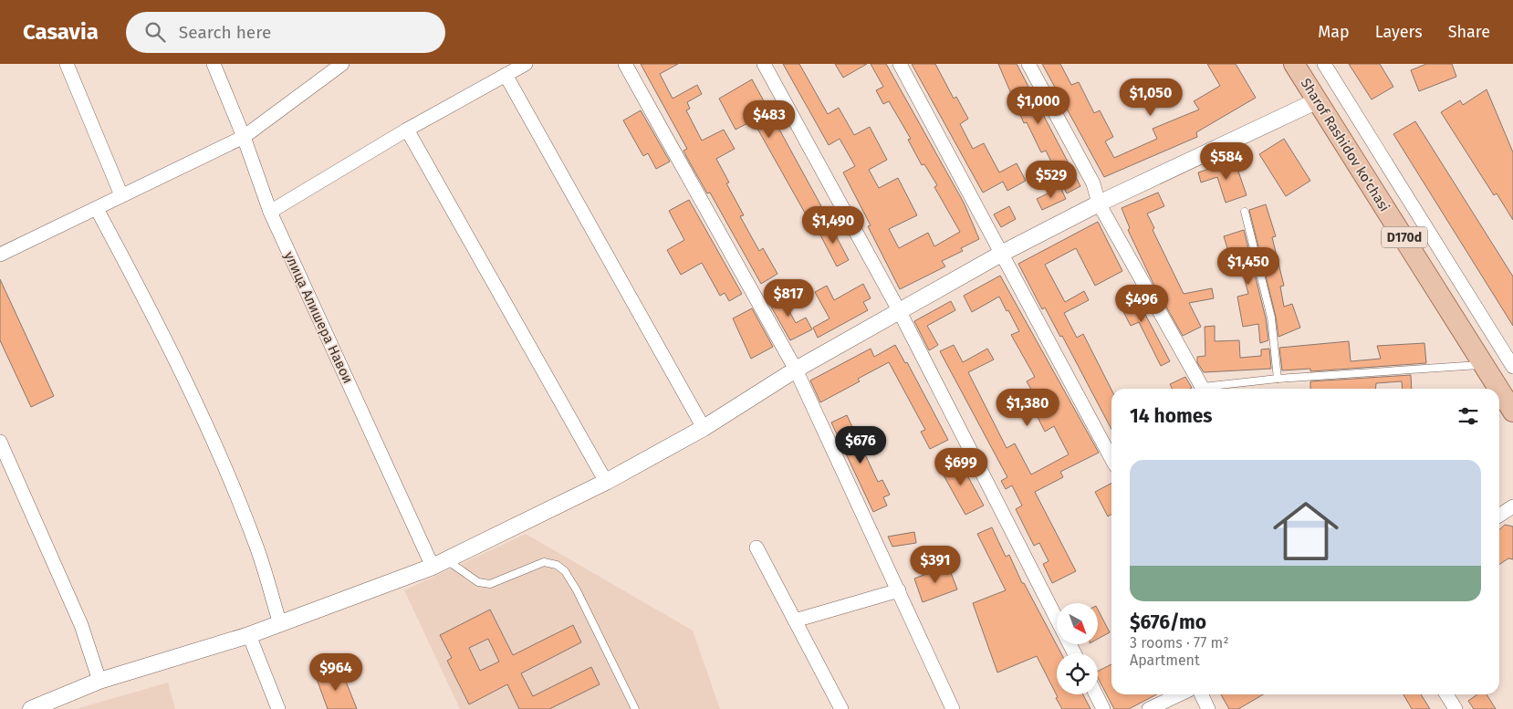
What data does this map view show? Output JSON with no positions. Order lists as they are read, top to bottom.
{
  "streets": {
    "main road": ["Sharof Rashidov ko'chasi", "D170d"],
    "street": ["улица Алишера Навои"]
  },
  "north": "bottom right",
  "page": {
    "header": "Casavia",
    "search": "Search here",
    "nav": ["Map", "Layers", "Share"],
    "price": [
      "$1,050",
      "$1,000",
      "$483",
      "$584",
      "$529",
      "$1,490",
      "$1,450",
      "$817",
      "$496",
      "$1,380",
      "$676",
      "$699",
      "$391",
      "$964"
    ],
    "heading": "14 homes",
    "list": [
      {
        "name": "$676/mo",
        "note": "3 rooms · 77 m² · Apartment"
      }
    ]
  }
}
